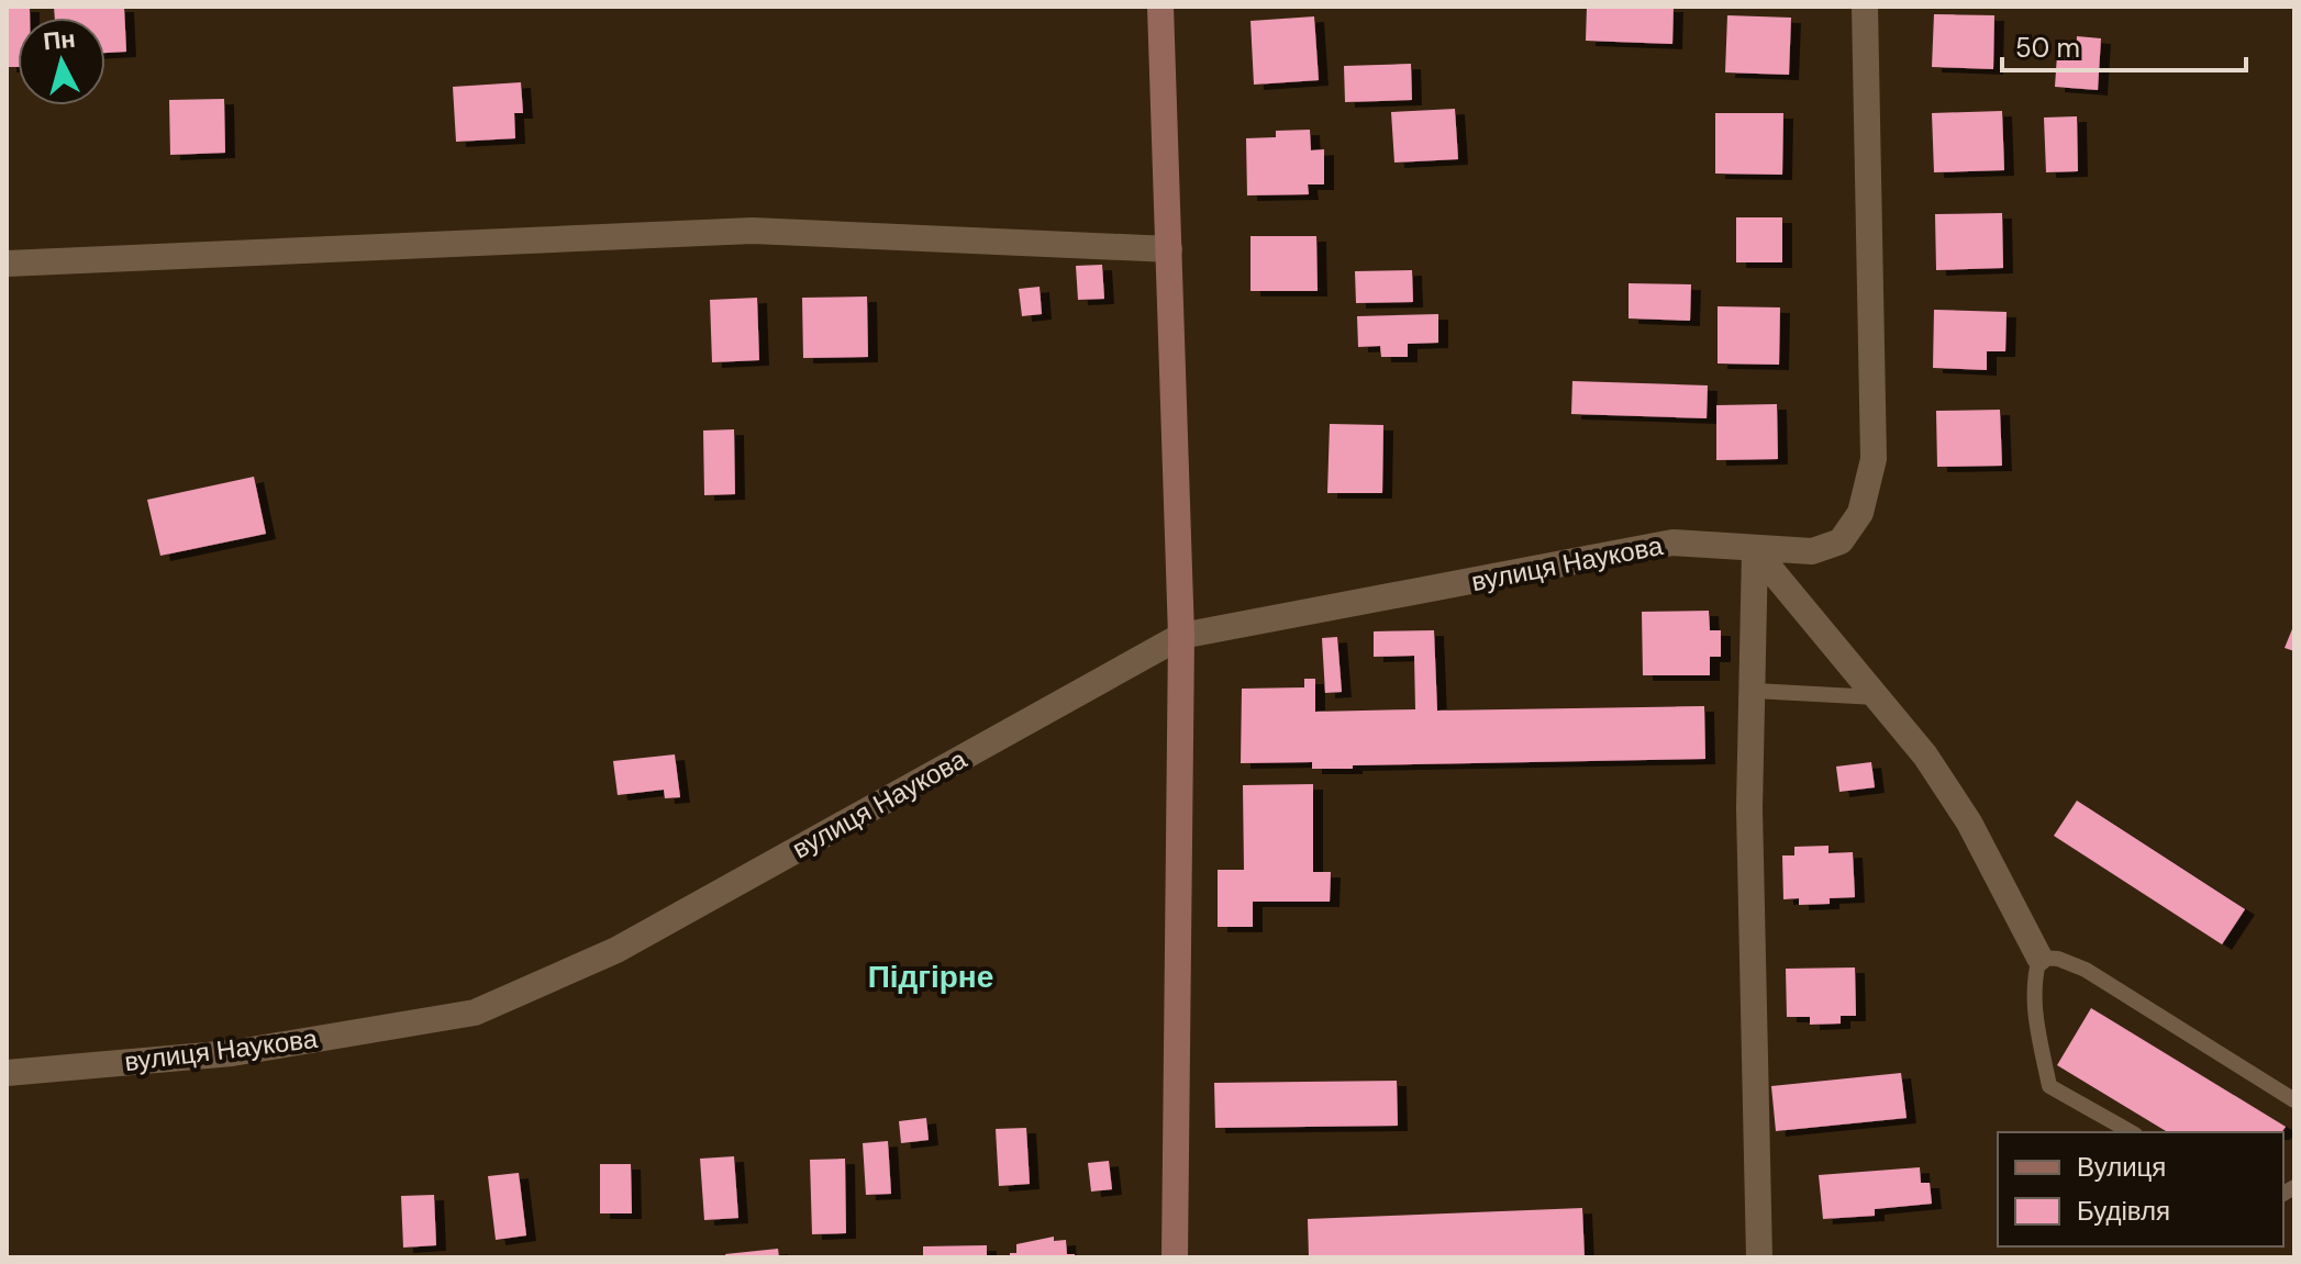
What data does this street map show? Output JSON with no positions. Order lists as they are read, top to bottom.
{
  "streets": {
    "street": ["вулиця Наукова"]
  },
  "districts": ["Підгірне"],
  "legend": ["Вулиця", "Будівля"],
  "scale_bar": "50 m",
  "north": "top"
}
